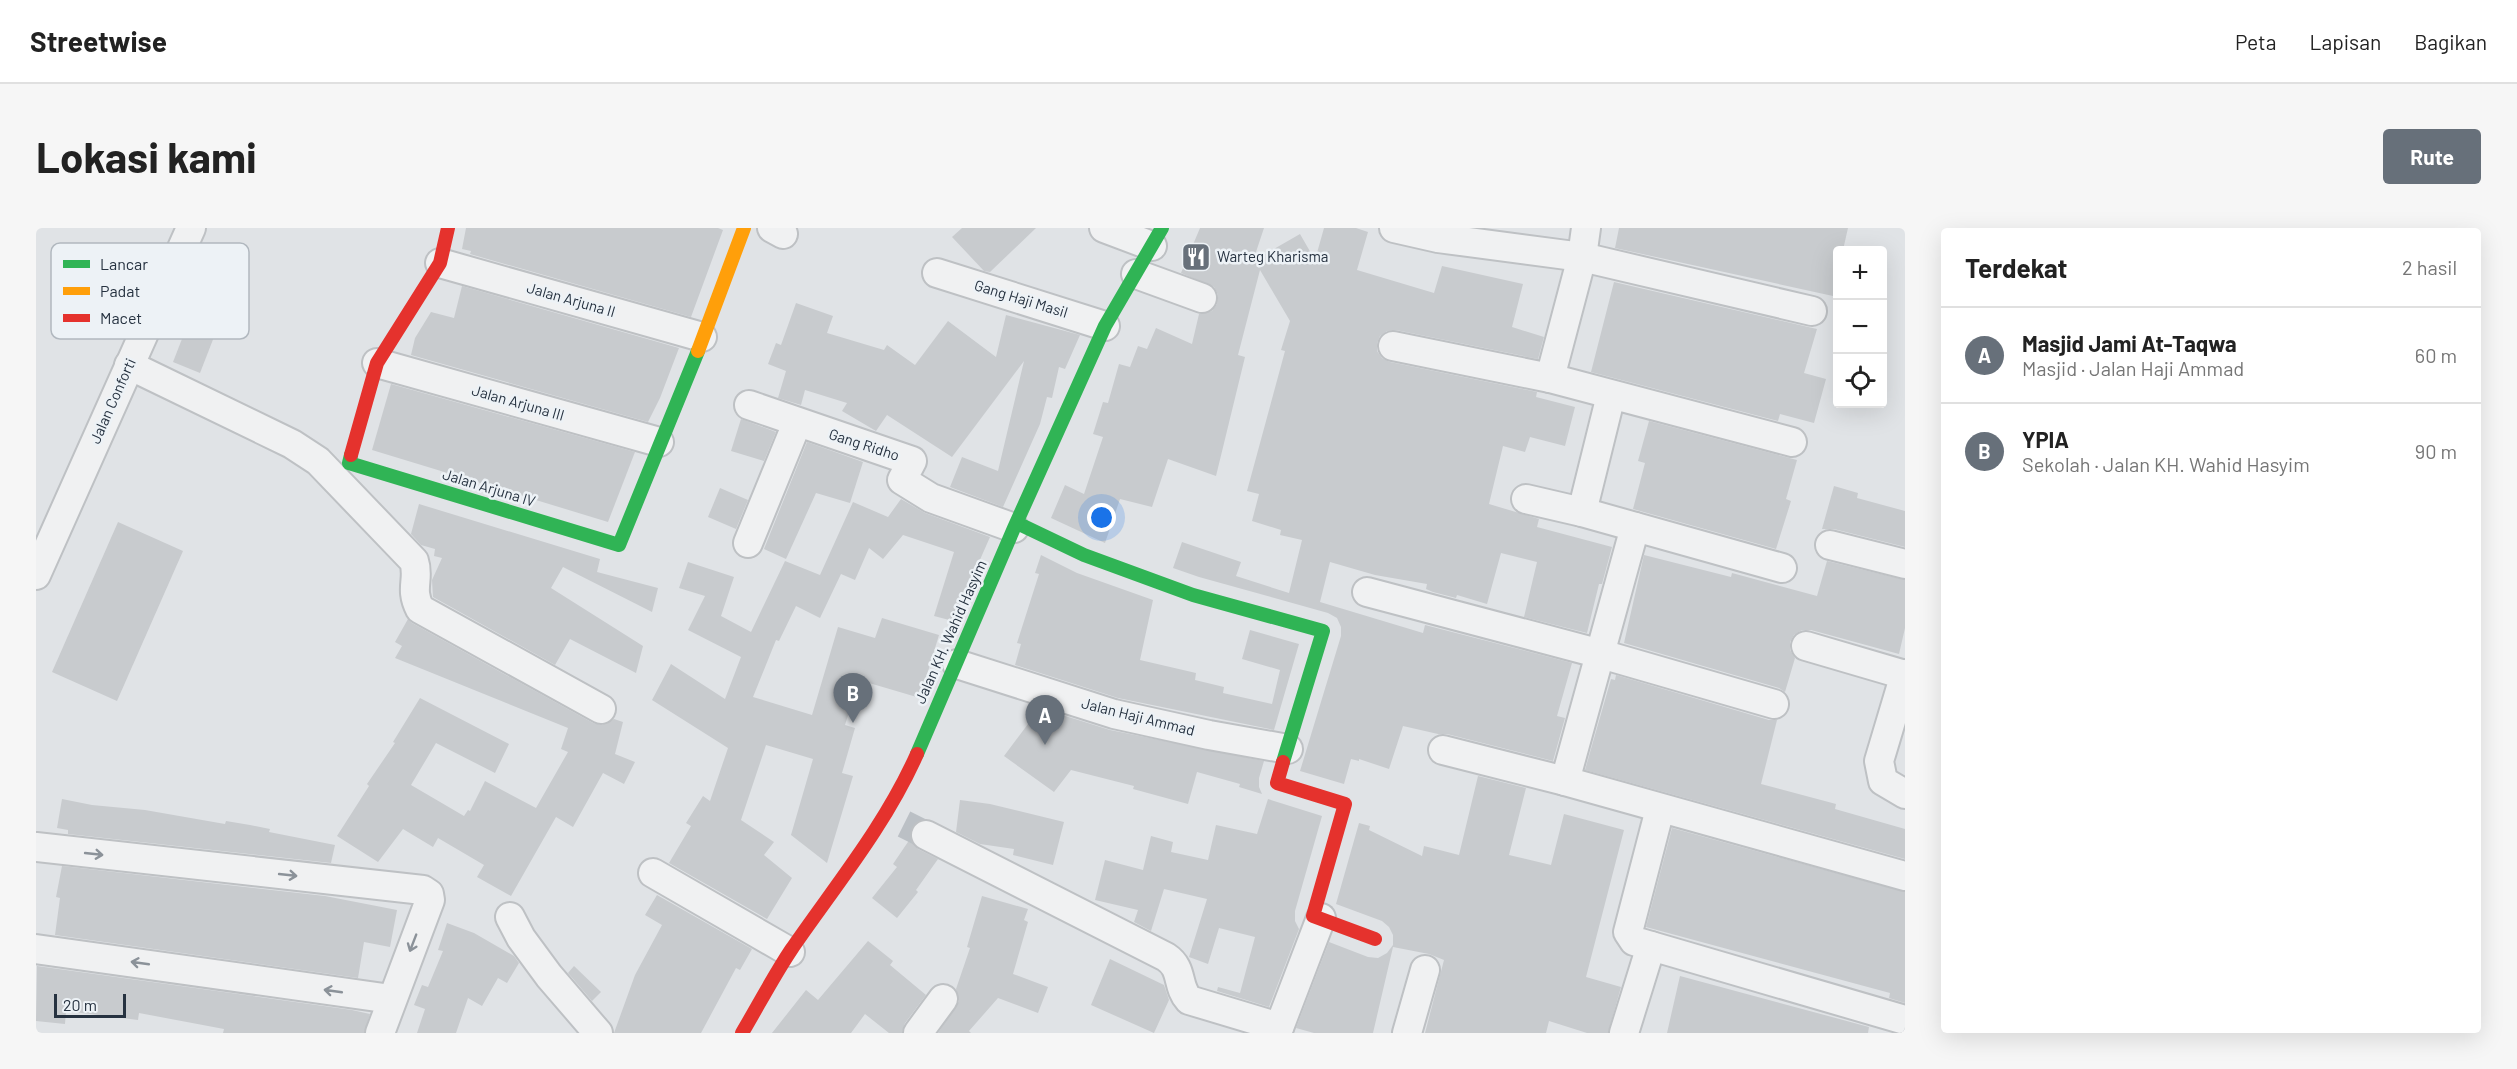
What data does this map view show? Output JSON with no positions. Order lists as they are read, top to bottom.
{
  "streets": {
    "street": [
      "Gang Haji Masil",
      "Jalan Arjuna II",
      "Jalan Conforti",
      "Jalan Arjuna III",
      "Gang Ridho",
      "Jalan Arjuna IV",
      "Jalan KH. Wahid Hasyim",
      "Jalan Haji Ammad"
    ]
  },
  "crossings": [
    ["Gang Haji Masil", "Jalan KH. Wahid Hasyim"],
    ["Jalan Arjuna III", "Jalan Arjuna IV"],
    ["Gang Ridho", "Jalan KH. Wahid Hasyim"],
    ["Jalan KH. Wahid Hasyim", "Jalan Haji Ammad"]
  ],
  "places": {
    "restaurant": ["Warteg Kharisma"]
  },
  "legend": ["Lancar", "Padat", "Macet"],
  "scale_bar": "20 m",
  "page": {
    "header": "Streetwise",
    "nav": ["Peta", "Lapisan", "Bagikan"],
    "buttons": "Rute",
    "title": "Lokasi kami",
    "heading": ["Terdekat", "2 hasil"],
    "map_buttons": ["+", "−"],
    "list": [
      {
        "mark": "A",
        "name": "Masjid Jami At-Taqwa",
        "note": "Masjid · Jalan Haji Ammad",
        "value": "60 m"
      },
      {
        "mark": "B",
        "name": "YPIA",
        "note": "Sekolah · Jalan KH. Wahid Hasyim",
        "value": "90 m"
      }
    ],
    "pins": ["B", "A"],
    "scale": "20 m"
  }
}
